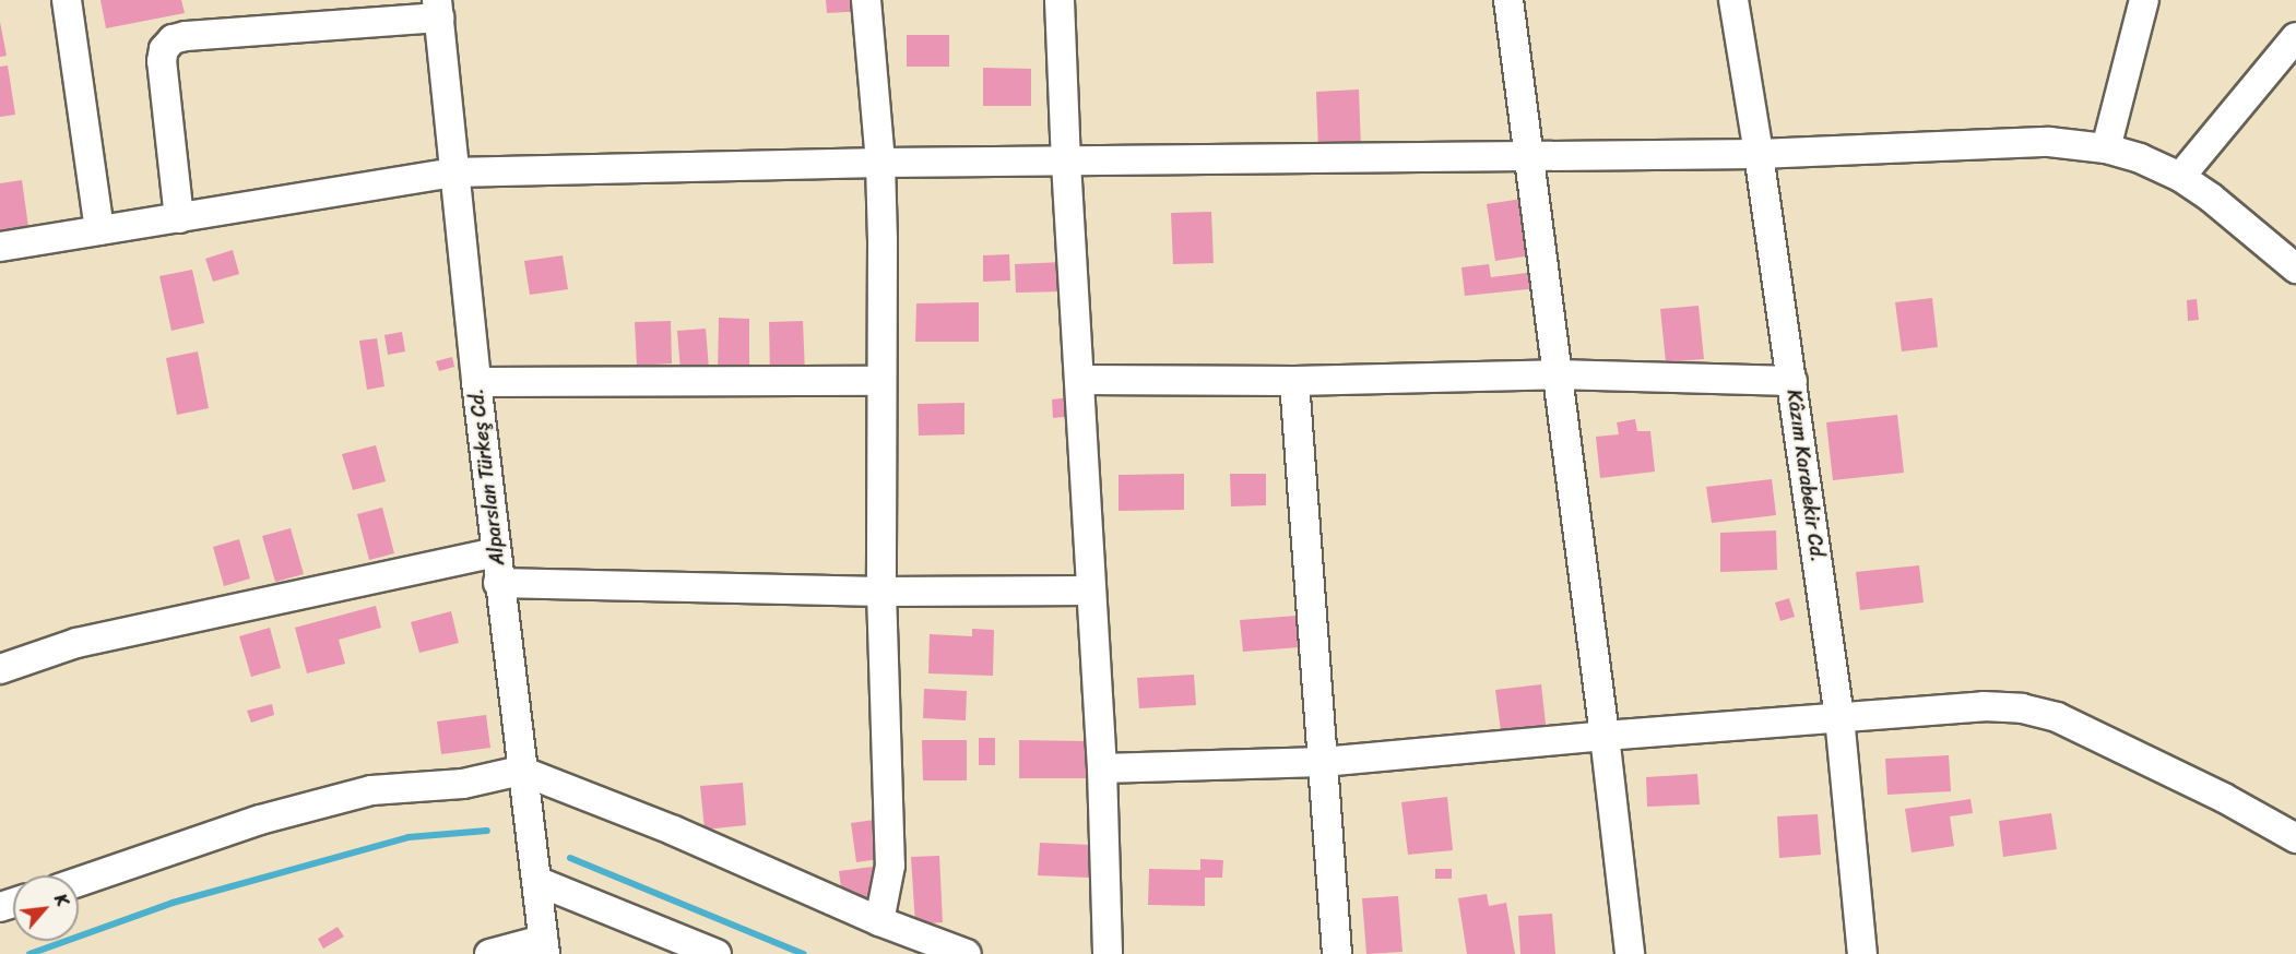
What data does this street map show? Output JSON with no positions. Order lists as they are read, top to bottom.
{
  "streets": {
    "street": ["Kâzım Karabekir Cd.", "Alparslan Türkeş Cd."]
  },
  "north": "top right"
}
